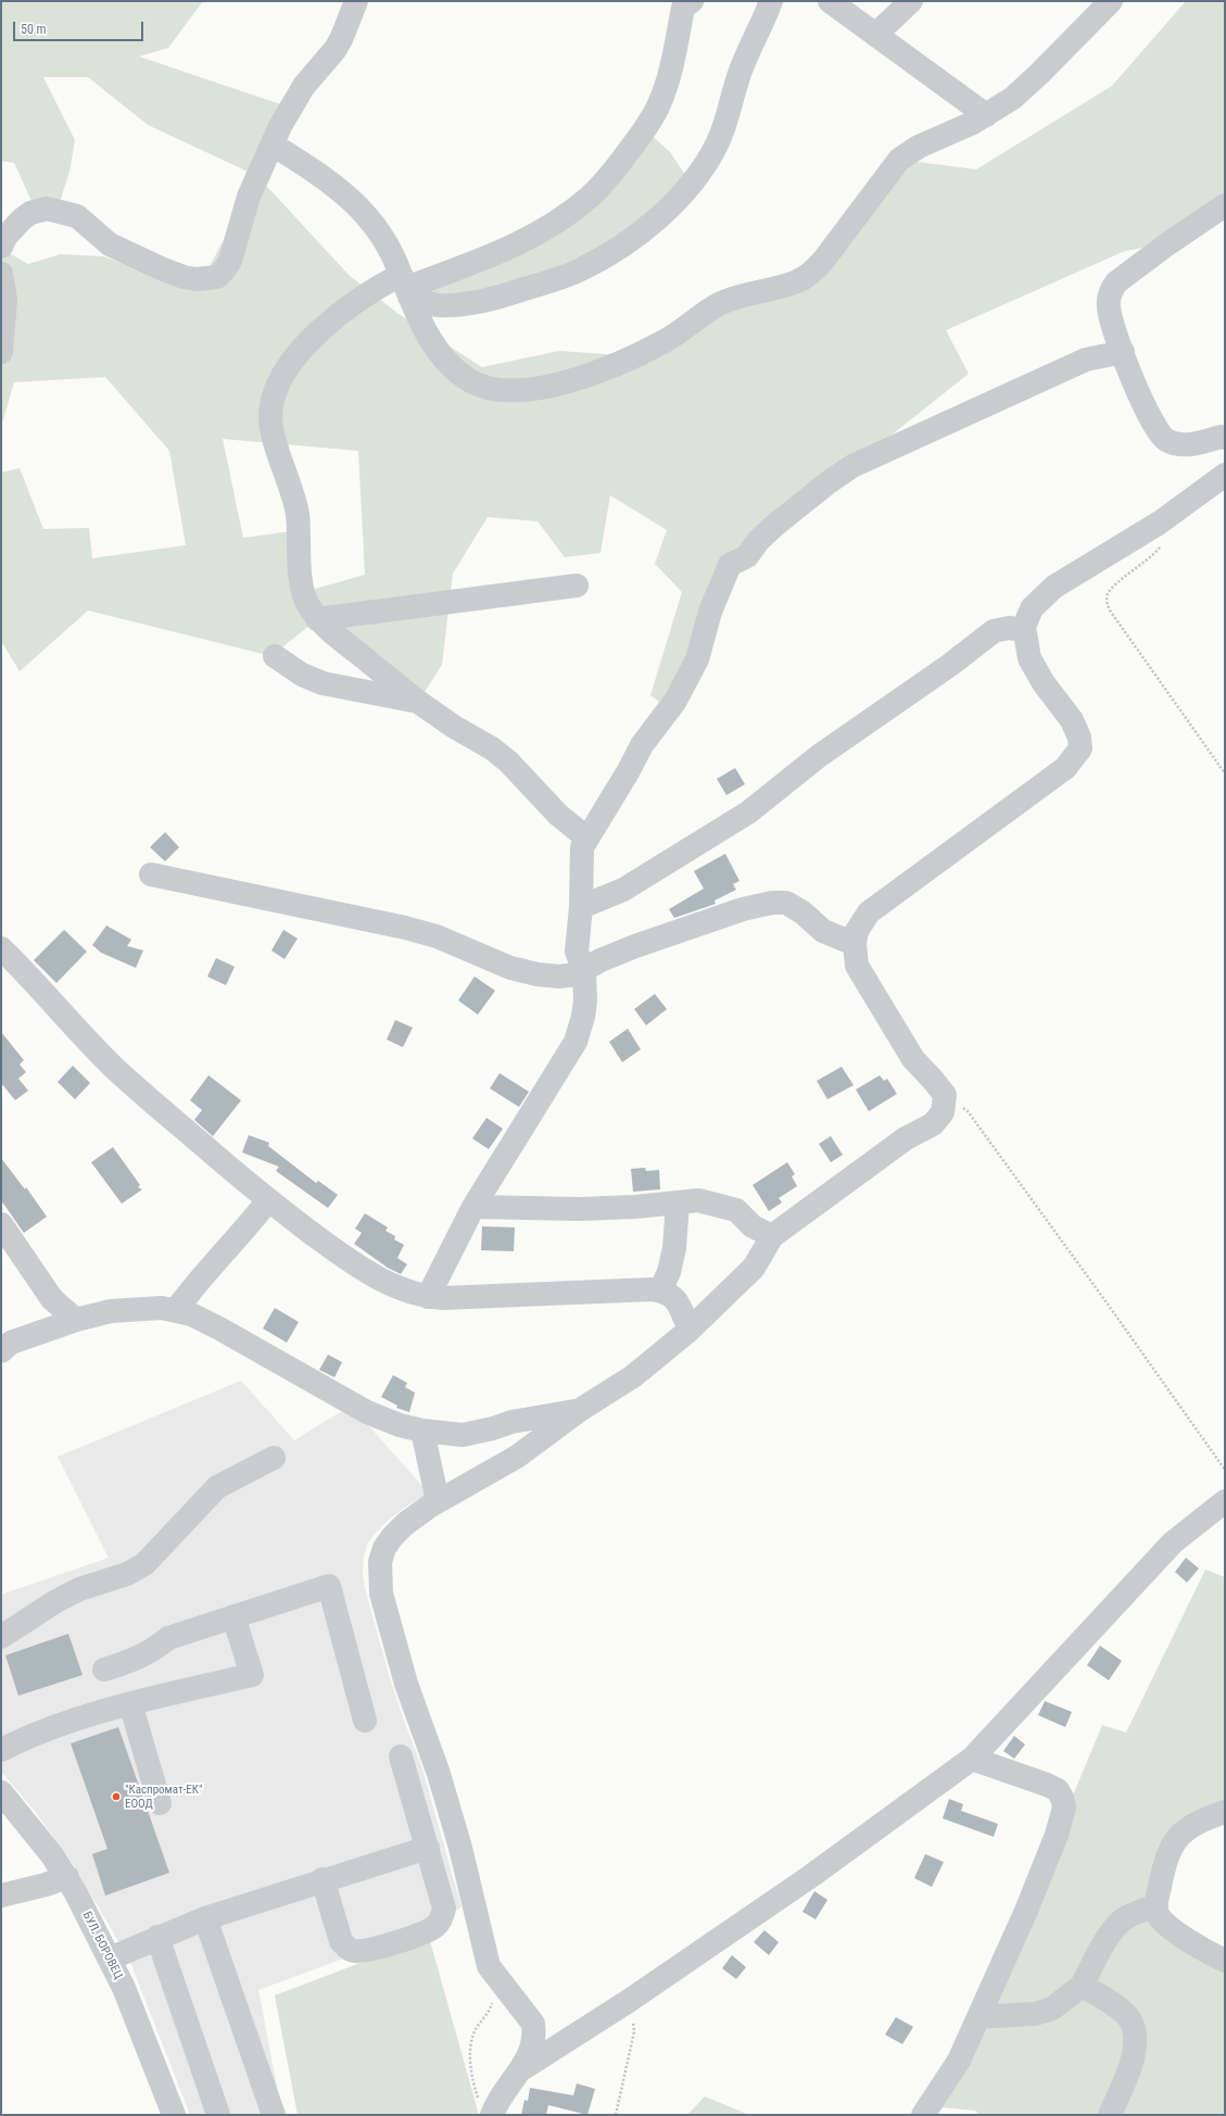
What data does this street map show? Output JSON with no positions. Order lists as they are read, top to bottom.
{
  "streets": {
    "street": ["БУЛ. БОРОВЕЦ"]
  },
  "places": ["\"Каспромат-ЕК\" ЕООД"],
  "scale_bar": "50 m"
}
